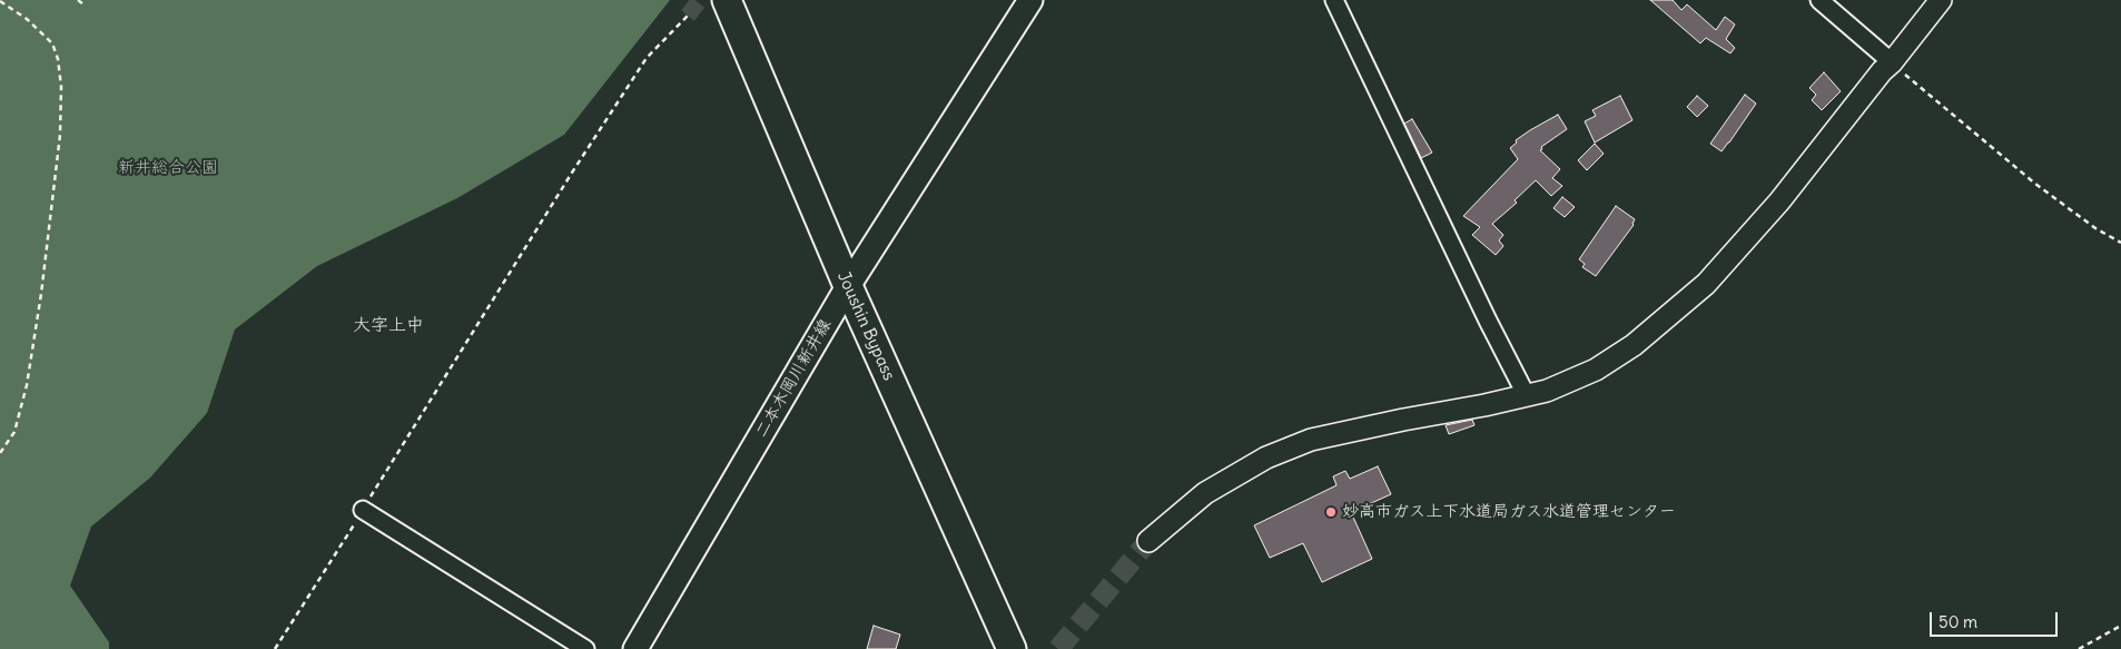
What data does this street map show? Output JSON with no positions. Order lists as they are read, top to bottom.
{
  "streets": {
    "highway": ["Joushin Bypass"],
    "main road": ["二本木岡川新井線"]
  },
  "crossings": [
    ["Joushin Bypass", "二本木岡川新井線"]
  ],
  "districts": ["大字上中"],
  "parks": ["新井総合公園"],
  "places": ["妙高市ガス上下水道局ガス水道管理センター"],
  "scale_bar": "50 m"
}
